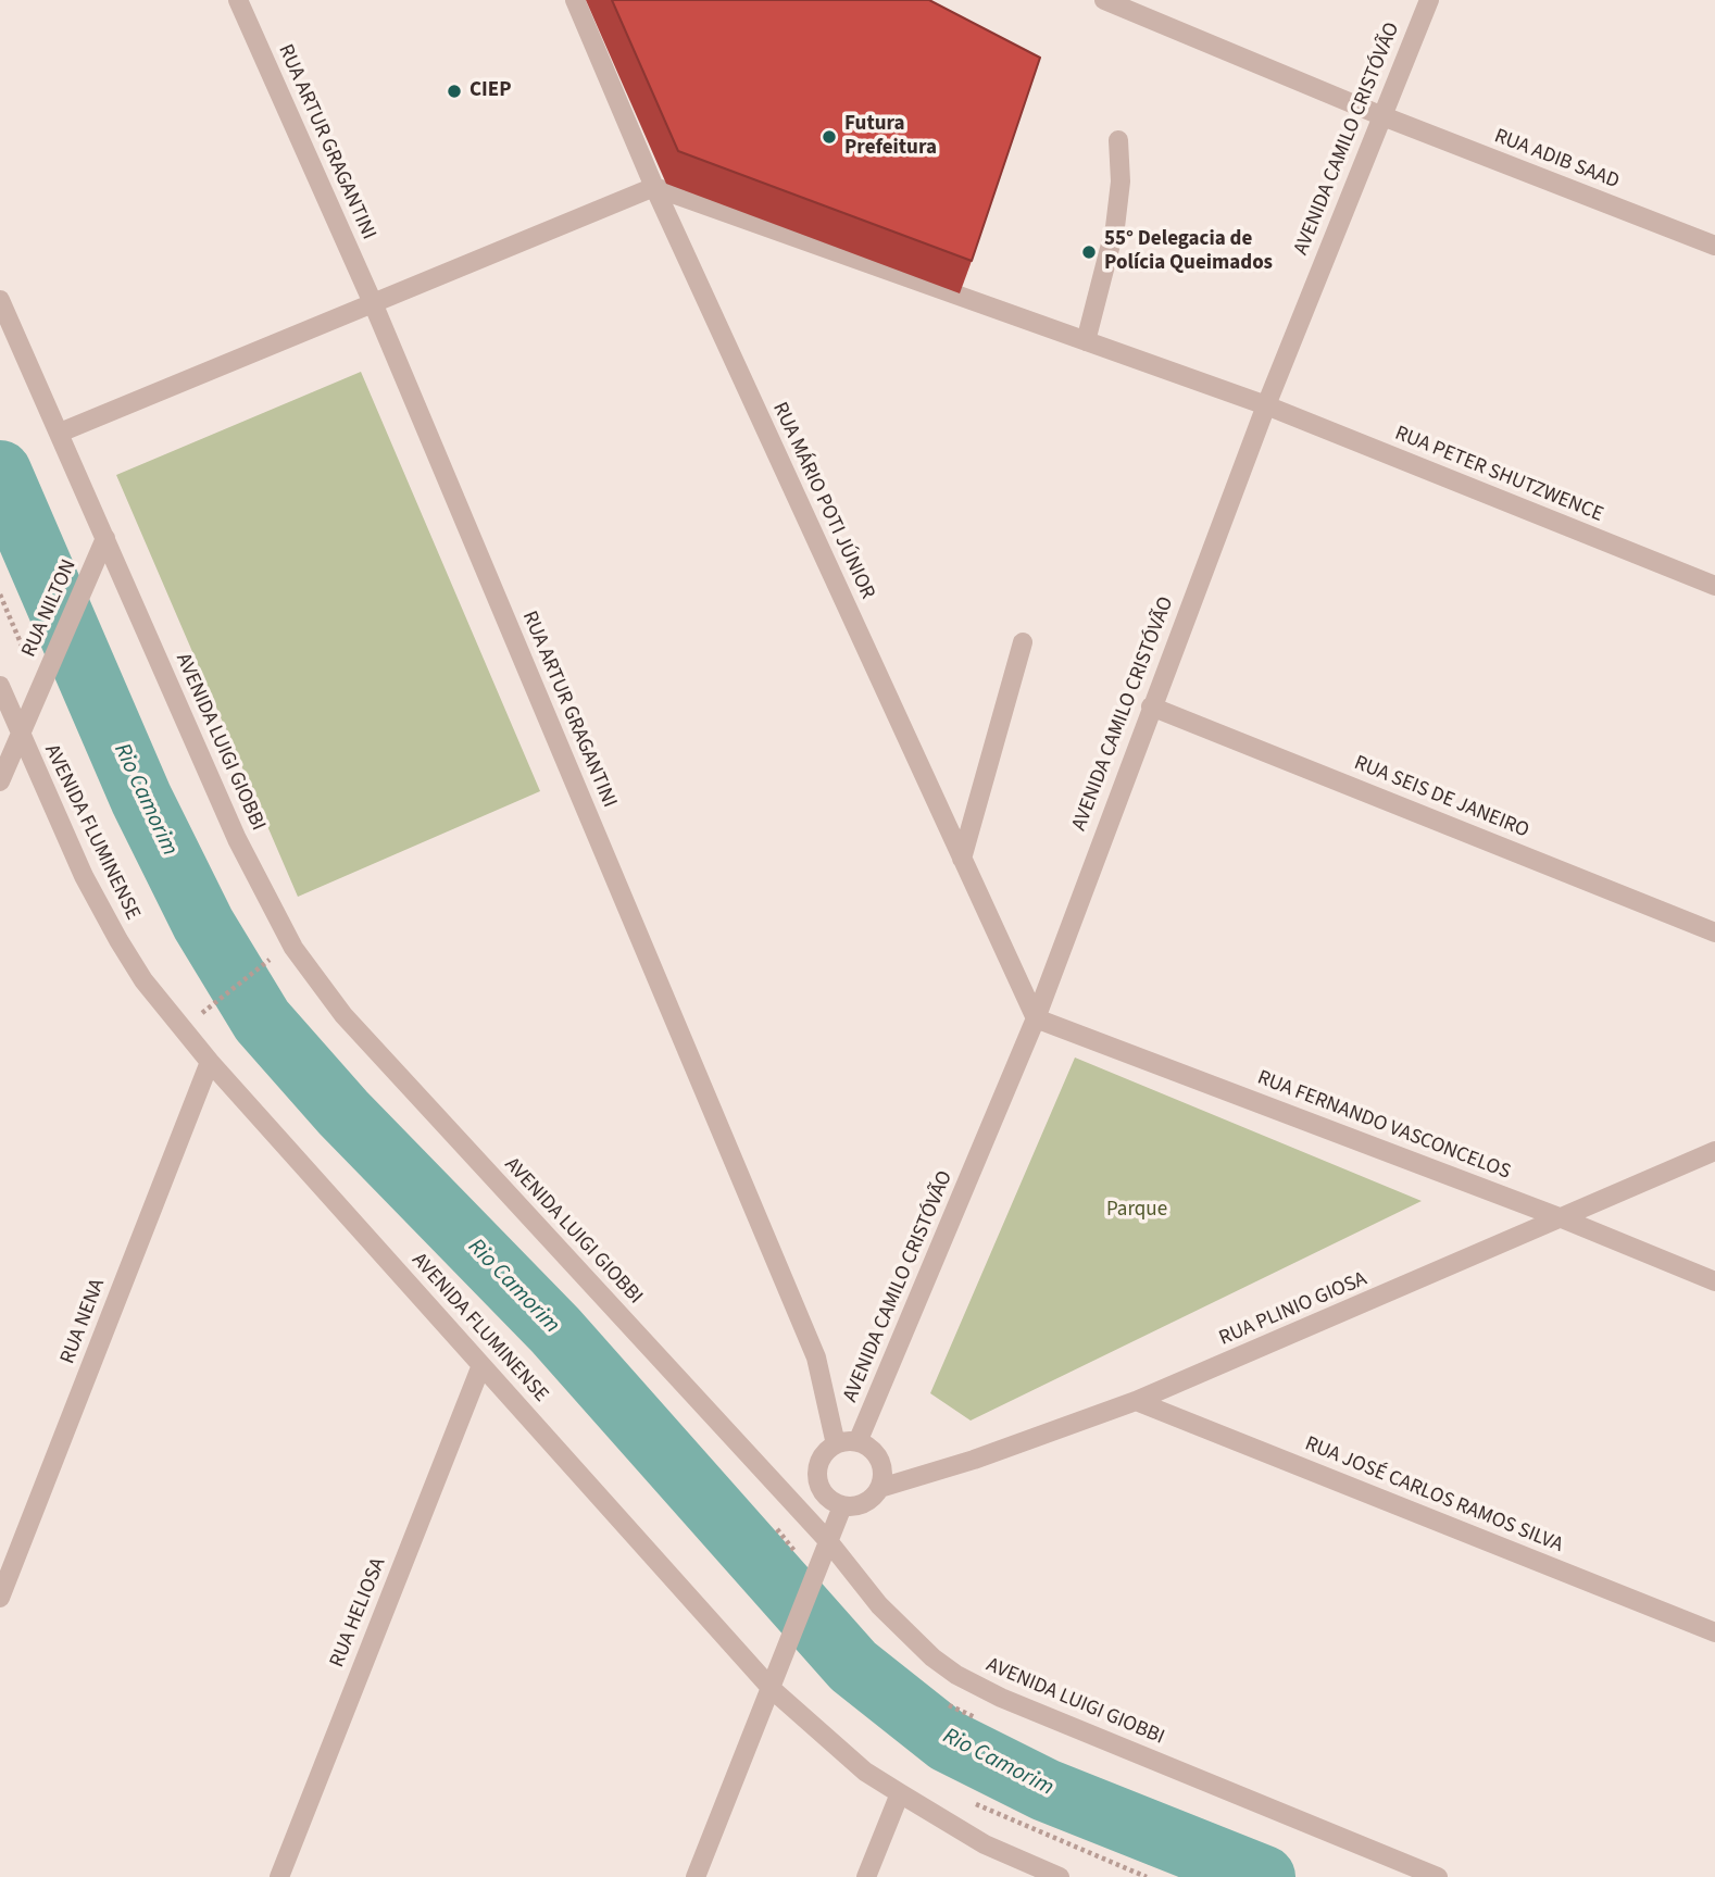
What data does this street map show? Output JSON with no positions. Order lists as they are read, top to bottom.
{
  "streets": {
    "street": [
      "AVENIDA CAMILO CRISTÓVÃO",
      "RUA ARTUR GRAGANTINI",
      "RUA ADIB SAAD",
      "RUA PETER SHUTZWENCE",
      "RUA MÁRIO POTI JÚNIOR",
      "RUA NILTON",
      "AVENIDA LUIGI GIOBBI",
      "RUA SEIS DE JANEIRO",
      "AVENIDA FLUMINENSE",
      "RUA FERNANDO VASCONCELOS",
      "RUA PLINIO GIOSA",
      "RUA NENA",
      "RUA JOSÉ CARLOS RAMOS SILVA",
      "RUA HELIOSA"
    ]
  },
  "crossings": [
    ["AVENIDA CAMILO CRISTÓVÃO", "RUA ARTUR GRAGANTINI"],
    ["AVENIDA CAMILO CRISTÓVÃO", "RUA ADIB SAAD"],
    ["AVENIDA CAMILO CRISTÓVÃO", "RUA PETER SHUTZWENCE"],
    ["AVENIDA CAMILO CRISTÓVÃO", "RUA MÁRIO POTI JÚNIOR"],
    ["AVENIDA CAMILO CRISTÓVÃO", "RUA SEIS DE JANEIRO"],
    ["AVENIDA CAMILO CRISTÓVÃO", "RUA FERNANDO VASCONCELOS"],
    ["AVENIDA CAMILO CRISTÓVÃO", "RUA PLINIO GIOSA"],
    ["RUA ARTUR GRAGANTINI", "RUA PLINIO GIOSA"],
    ["RUA PETER SHUTZWENCE", "RUA MÁRIO POTI JÚNIOR"],
    ["RUA MÁRIO POTI JÚNIOR", "RUA FERNANDO VASCONCELOS"],
    ["RUA NILTON", "AVENIDA LUIGI GIOBBI"],
    ["RUA NILTON", "AVENIDA FLUMINENSE"],
    ["AVENIDA FLUMINENSE", "RUA NENA"],
    ["AVENIDA FLUMINENSE", "RUA HELIOSA"],
    ["RUA FERNANDO VASCONCELOS", "RUA PLINIO GIOSA"],
    ["RUA PLINIO GIOSA", "RUA JOSÉ CARLOS RAMOS SILVA"]
  ],
  "water": ["Rio Camorim"],
  "parks": ["Parque"],
  "places": ["CIEP", "Futura Prefeitura", "55° Delegacia de Polícia Queimados"]
}
